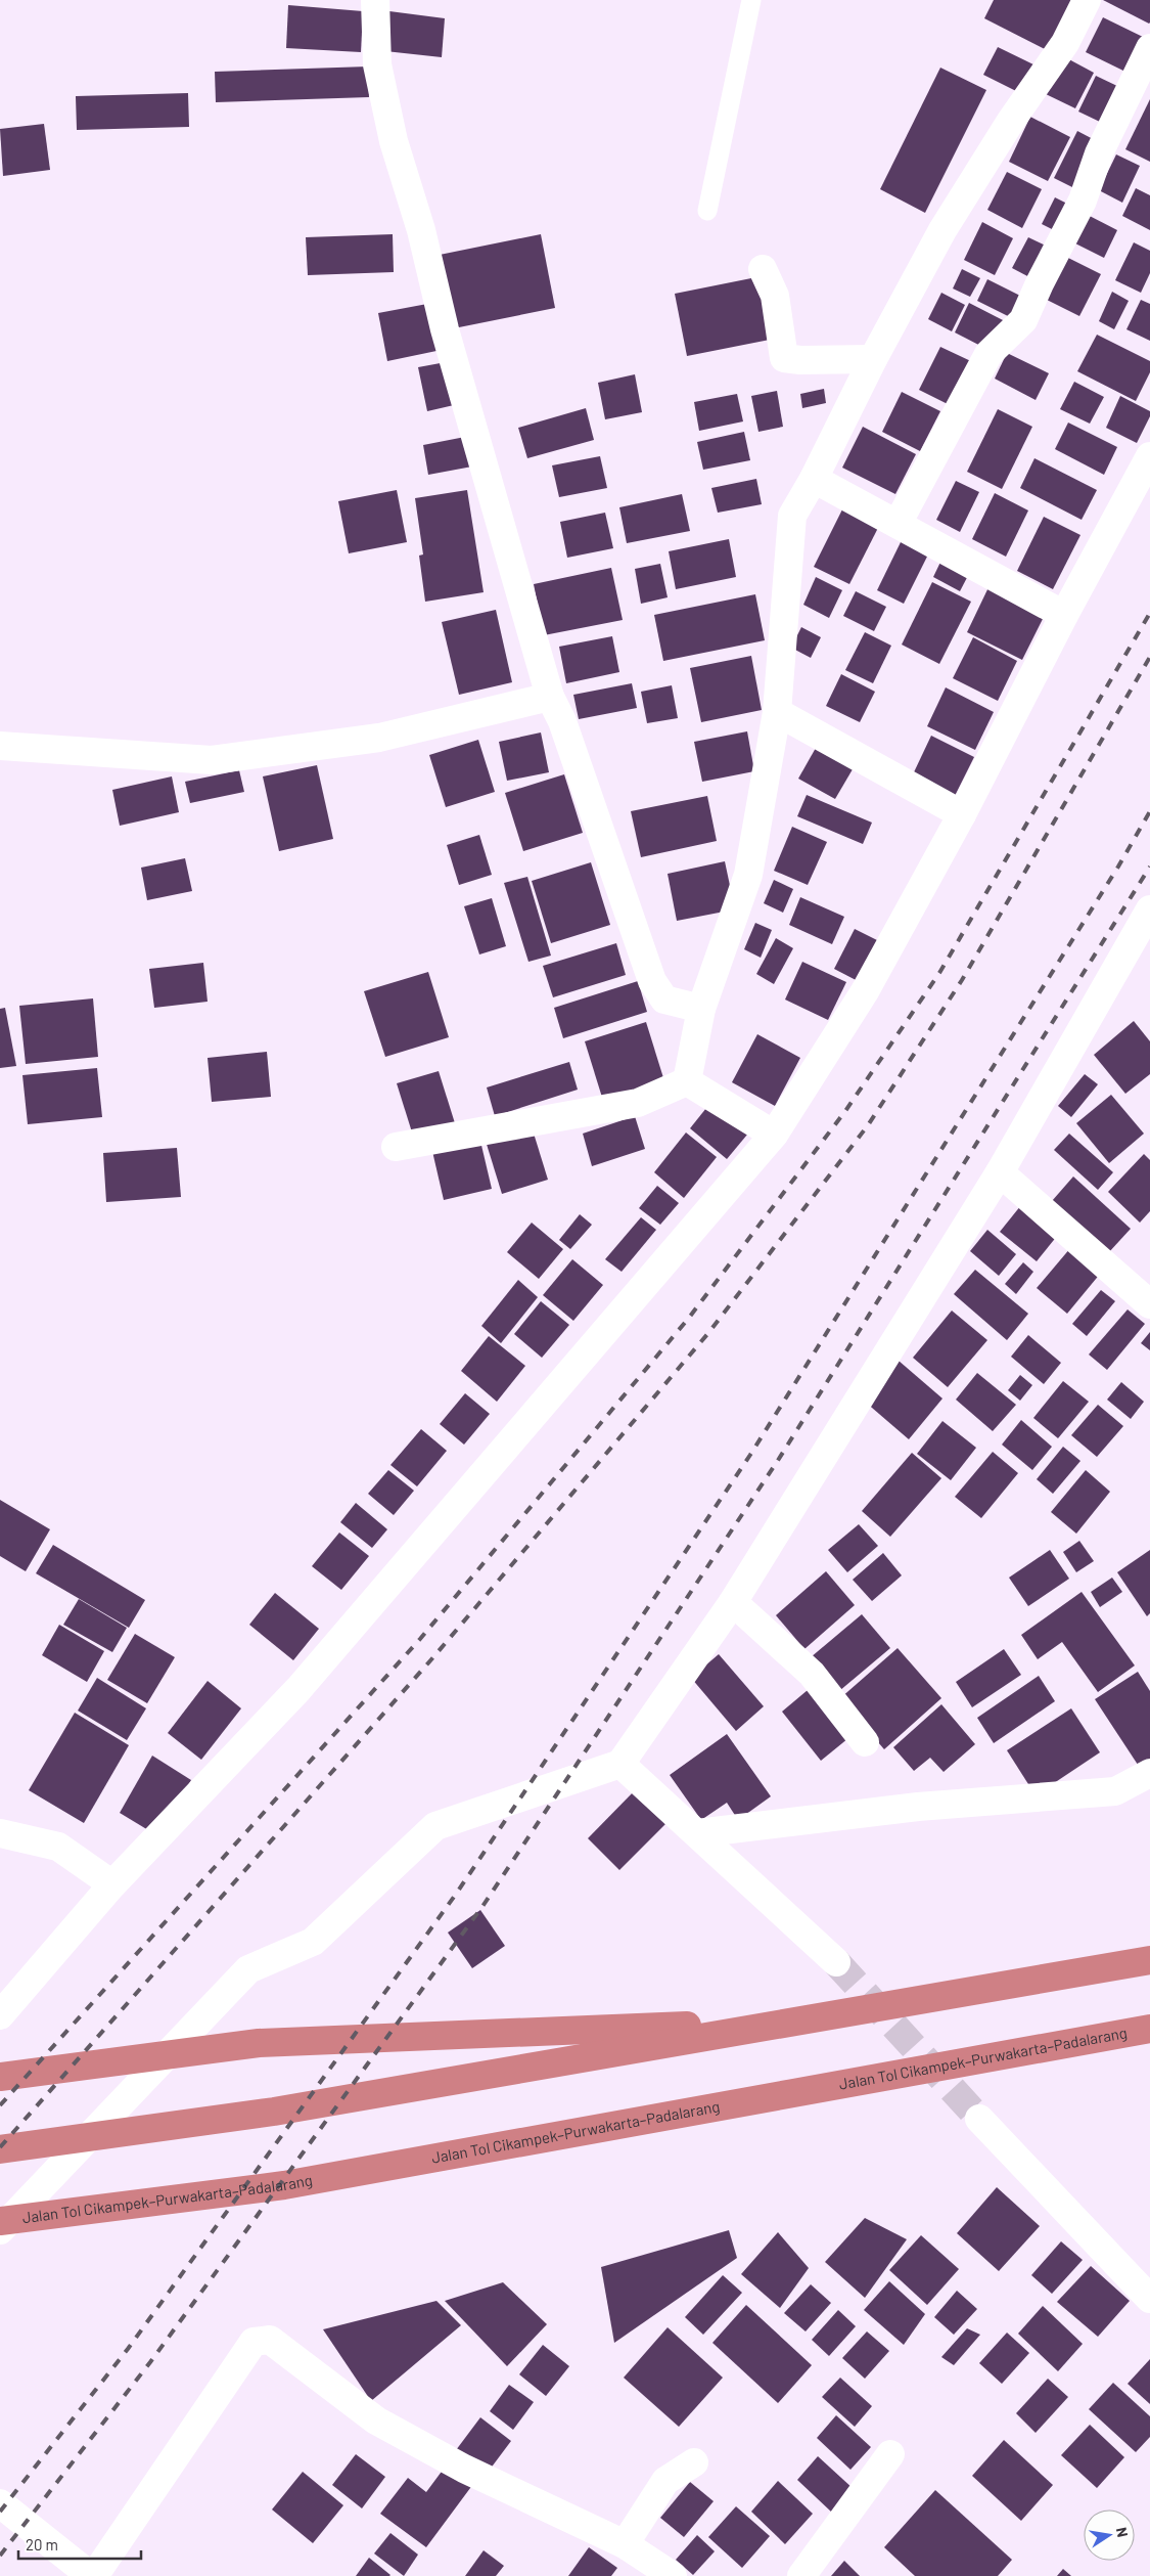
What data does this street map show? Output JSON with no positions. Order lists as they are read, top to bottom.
{
  "streets": {
    "highway": ["Jalan Tol Cikampek–Purwakarta–Padalarang"]
  },
  "scale_bar": "20 m",
  "north": "right"
}
